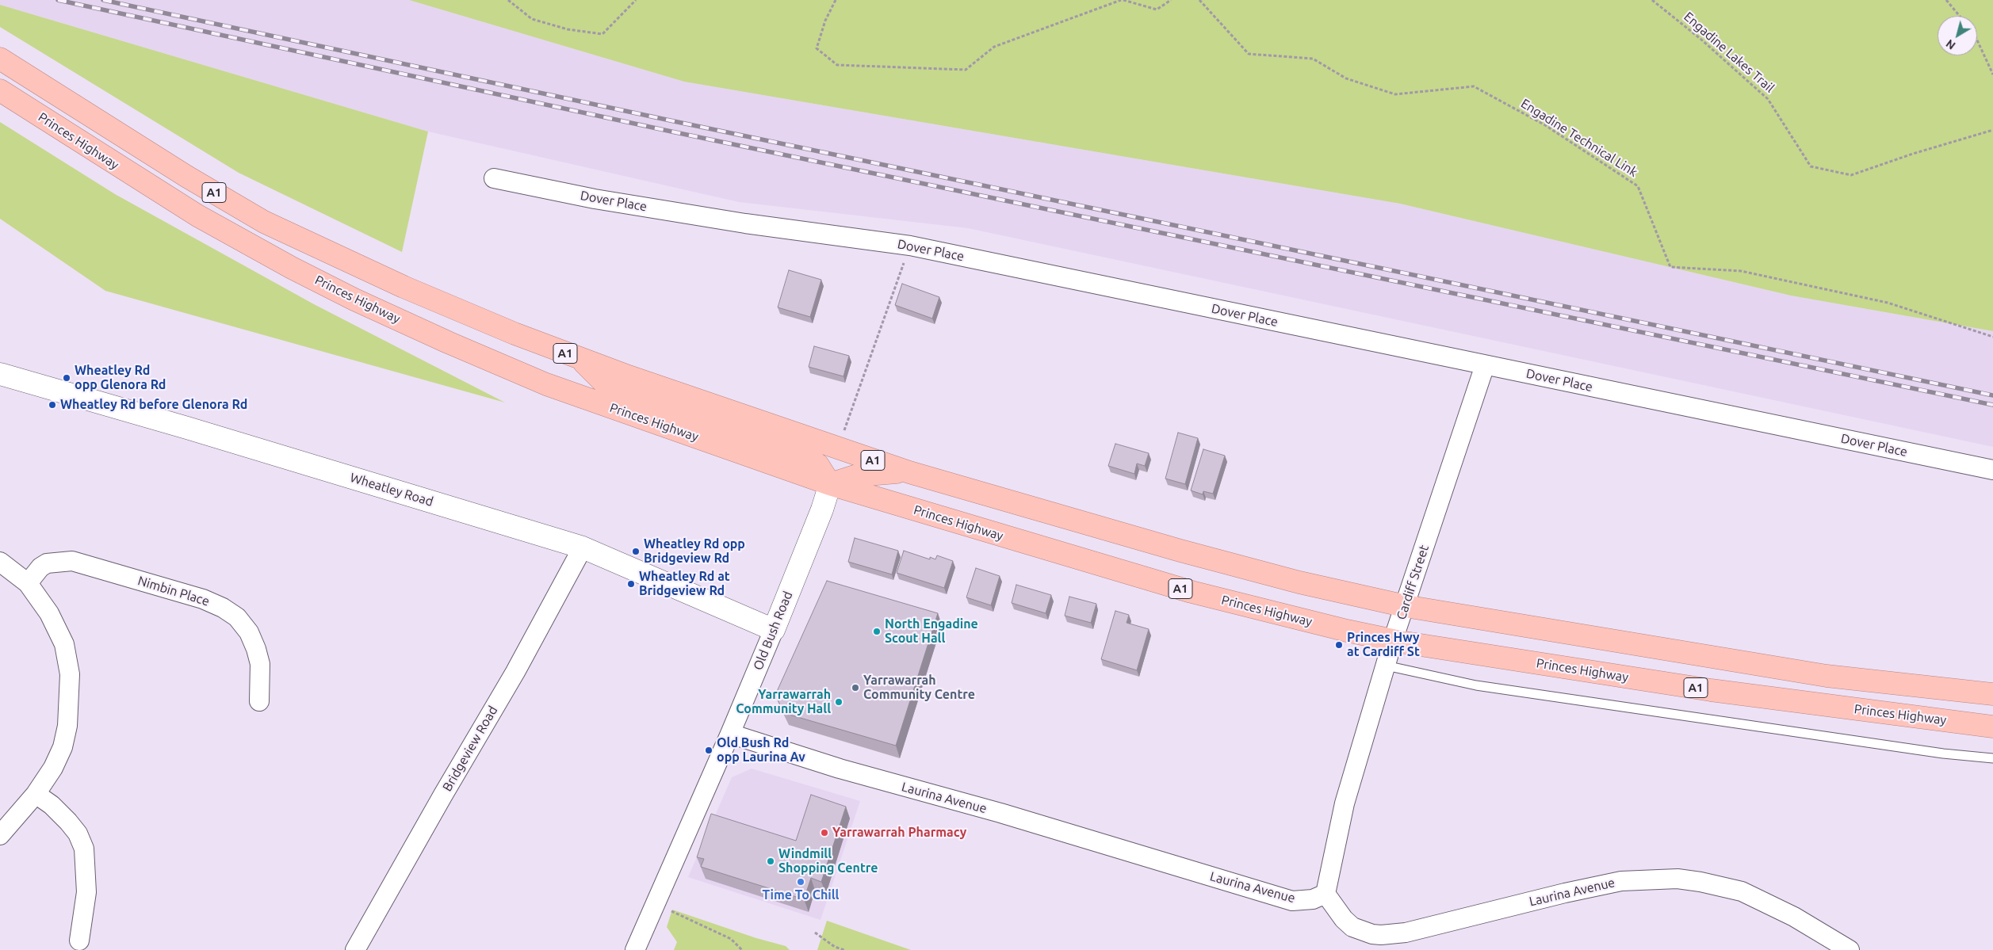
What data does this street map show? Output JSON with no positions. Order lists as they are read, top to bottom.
{
  "streets": {
    "highway": ["Princes Highway", "A1"],
    "street": [
      "Dover Place",
      "Wheatley Road",
      "Cardiff Street",
      "Nimbin Place",
      "Old Bush Road",
      "Bridgeview Road",
      "Laurina Avenue"
    ],
    "path": ["Engadine Lakes Trail", "Engadine Technical Link"]
  },
  "crossings": [
    ["Princes Highway", "Cardiff Street"],
    ["Princes Highway", "Old Bush Road"],
    ["Dover Place", "Cardiff Street"],
    ["Wheatley Road", "Old Bush Road"],
    ["Wheatley Road", "Bridgeview Road"],
    ["Cardiff Street", "Laurina Avenue"],
    ["Old Bush Road", "Laurina Avenue"]
  ],
  "places": [
    "Wheatley Rd opp Glenora Rd",
    "Wheatley Rd before Glenora Rd",
    "Wheatley Rd opp Bridgeview Rd",
    "Wheatley Rd at Bridgeview Rd",
    "North Engadine Scout Hall",
    "Princes Hwy at Cardiff St",
    "Yarrawarrah Community Centre",
    "Yarrawarrah Community Hall",
    "Old Bush Rd opp Laurina Av",
    "Yarrawarrah Pharmacy",
    "Windmill Shopping Centre",
    "Time To Chill"
  ],
  "north": "bottom left"
}
